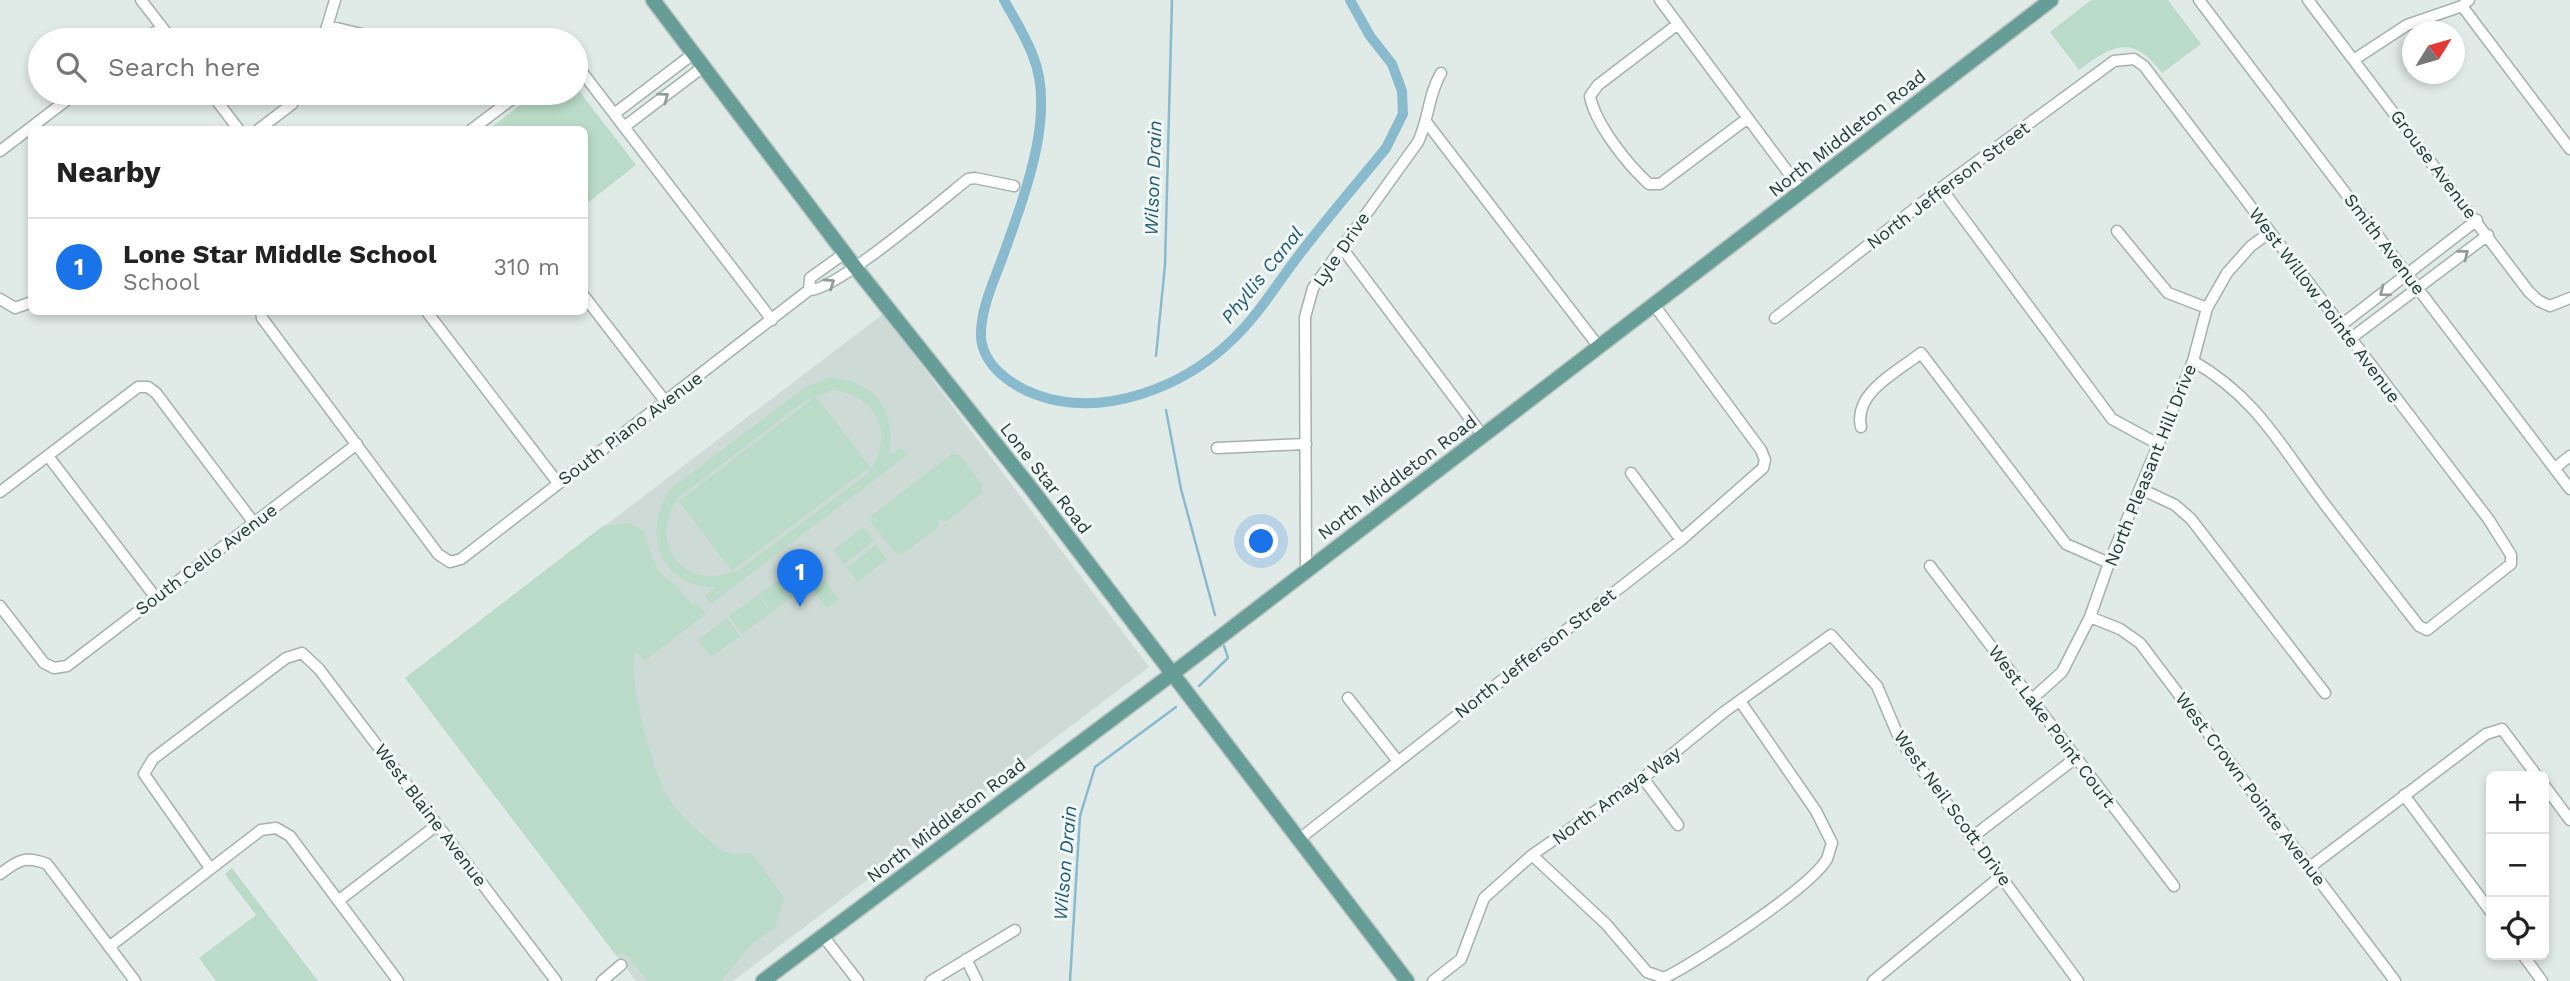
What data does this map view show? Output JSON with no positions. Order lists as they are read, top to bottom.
{
  "streets": {
    "main road": ["North Middleton Road", "Lone Star Road"],
    "street": [
      "Grouse Avenue",
      "North Jefferson Street",
      "Smith Avenue",
      "Lyle Drive",
      "West Willow Pointe Avenue",
      "South Piano Avenue",
      "North Pleasant Hill Drive",
      "South Cello Avenue",
      "West Lake Point Court",
      "West Crown Pointe Avenue",
      "North Amaya Way",
      "West Neil Scott Drive",
      "West Blaine Avenue"
    ]
  },
  "crossings": [
    ["North Middleton Road", "North Jefferson Street"],
    ["North Middleton Road", "Lyle Drive"],
    ["North Middleton Road", "Lone Star Road"],
    ["North Jefferson Street", "West Willow Pointe Avenue"],
    ["North Jefferson Street", "Lone Star Road"],
    ["West Willow Pointe Avenue", "North Pleasant Hill Drive"],
    ["South Piano Avenue", "Lone Star Road"],
    ["South Piano Avenue", "South Cello Avenue"],
    ["North Pleasant Hill Drive", "West Lake Point Court"],
    ["North Pleasant Hill Drive", "West Crown Pointe Avenue"],
    ["North Amaya Way", "West Neil Scott Drive"]
  ],
  "water": ["Wilson Drain", "Phyllis Canal"],
  "north": "top right",
  "page": {
    "search": "Search here",
    "heading": "Nearby",
    "list": [
      {
        "mark": "1",
        "name": "Lone Star Middle School",
        "note": "School",
        "value": "310 m"
      }
    ],
    "pins": "1",
    "map_buttons": ["+", "−"]
  }
}
